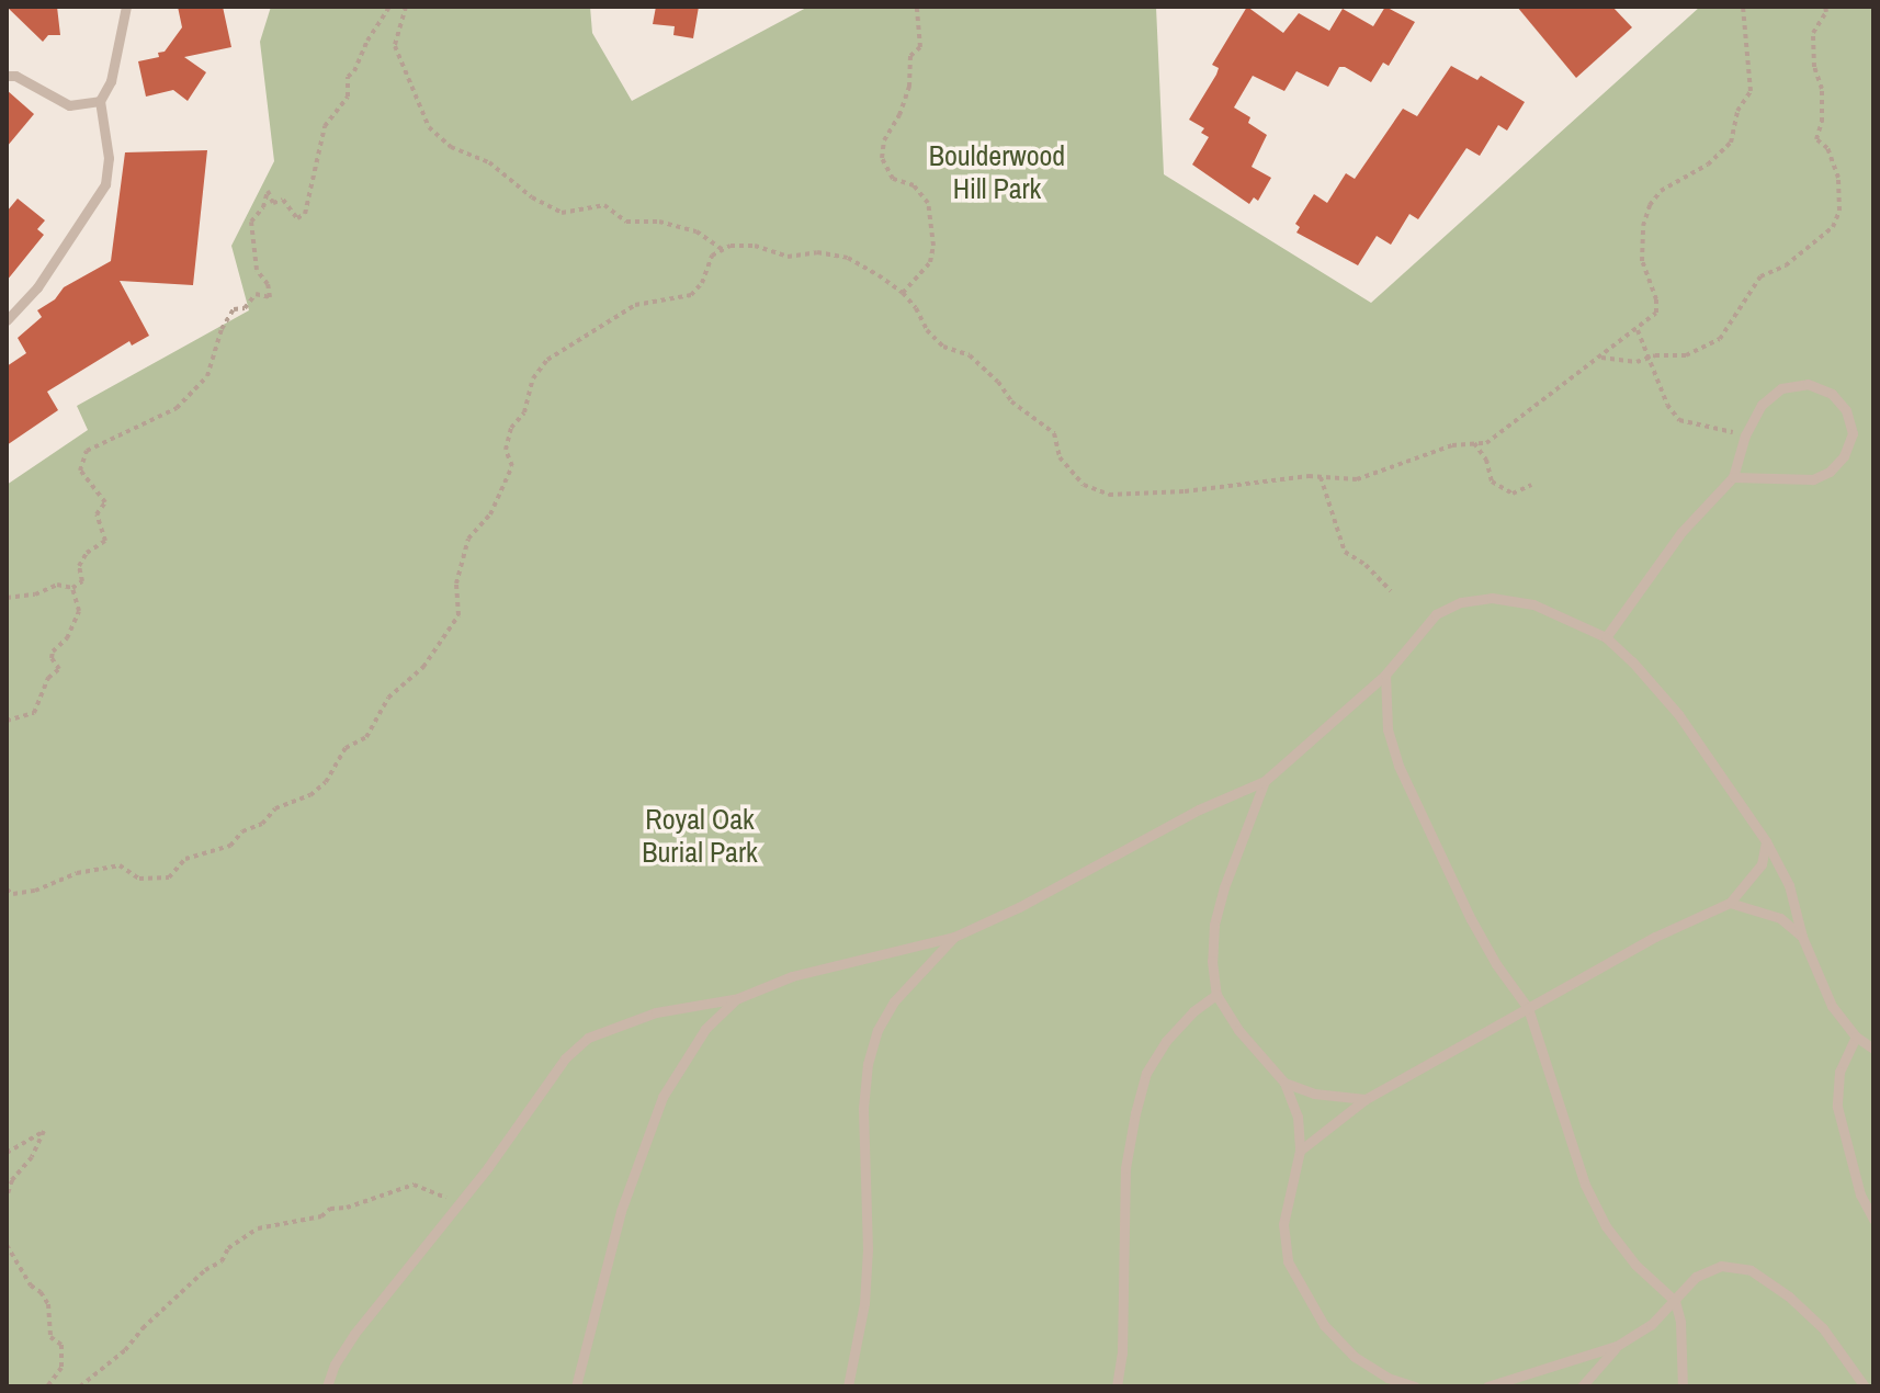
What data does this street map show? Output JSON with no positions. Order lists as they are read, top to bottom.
{
  "parks": ["Boulderwood Hill Park", "Royal Oak Burial Park"]
}
